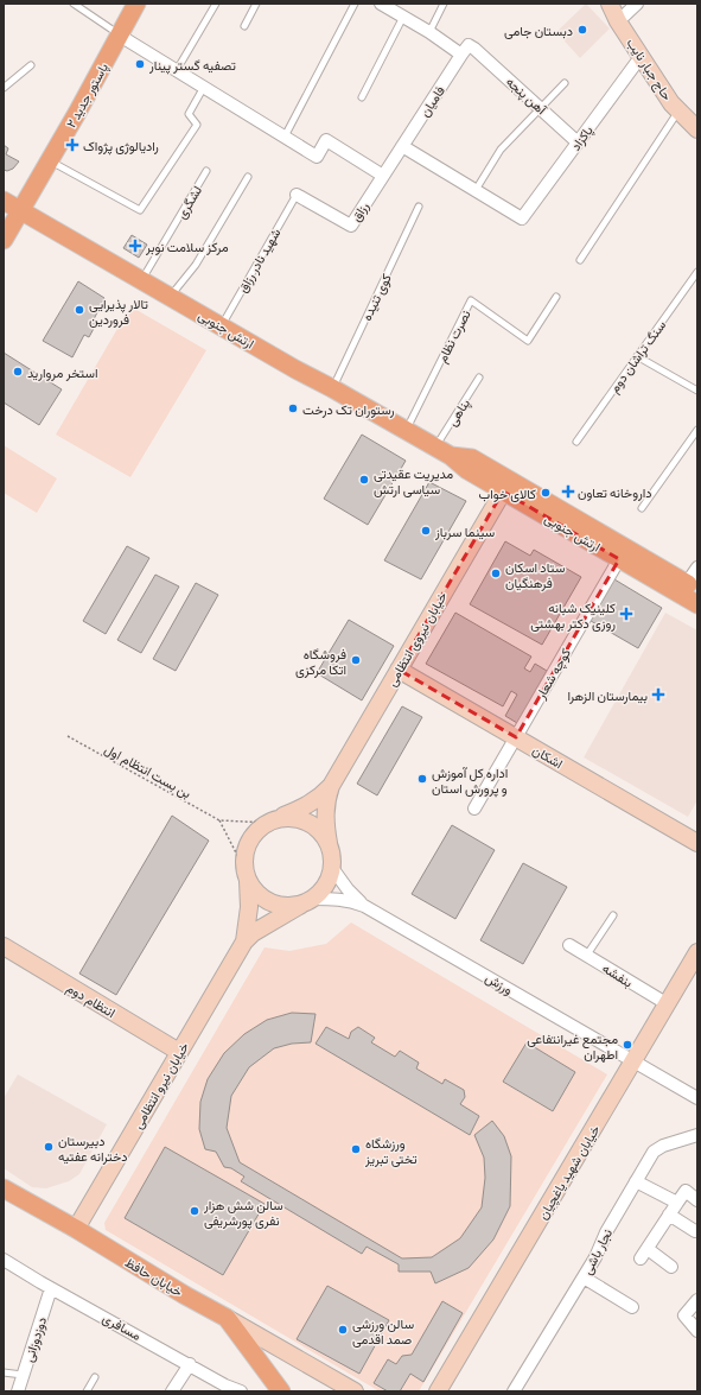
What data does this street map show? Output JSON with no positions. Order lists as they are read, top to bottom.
{
  "streets": {
    "main road": ["پاستور جدید ۲", "ارتش جنوبی", "خیابان حافظ"],
    "street": [
      "حاج جبار نایب",
      "آهن پنجه",
      "فامیان",
      "پاکزاد",
      "رزاق",
      "خیابان نیروی انتظامی",
      "کوچه شعار",
      "اشکان",
      "بنفشه",
      "ورزش",
      "انتظام دوم",
      "خیابان نیرو انتظامی",
      "خیابان شهید یاغچیان",
      "نجار باشی",
      "مسافری",
      "دوزدوزانی"
    ],
    "lane": [
      "لشگری",
      "شهید نادر رزاق",
      "کوی تنیده",
      "نصرت نظام",
      "سنگ تراشان دوم",
      "پناهی"
    ],
    "path": ["بن بست انتظام اول"]
  },
  "crossings": [
    ["حاج جبار نایب", "پاکزاد"],
    ["پاستور جدید ۲", "ارتش جنوبی"],
    ["آهن پنجه", "فامیان"],
    ["آهن پنجه", "پاکزاد"],
    ["فامیان", "رزاق"],
    ["لشگری", "ارتش جنوبی"],
    ["رزاق", "شهید نادر رزاق"],
    ["شهید نادر رزاق", "ارتش جنوبی"],
    ["کوی تنیده", "ارتش جنوبی"],
    ["ارتش جنوبی", "نصرت نظام"],
    ["ارتش جنوبی", "پناهی"],
    ["ارتش جنوبی", "خیابان نیروی انتظامی"],
    ["ارتش جنوبی", "کوچه شعار"],
    ["خیابان نیروی انتظامی", "اشکان"],
    ["خیابان نیروی انتظامی", "ورزش"],
    ["خیابان نیروی انتظامی", "خیابان نیرو انتظامی"],
    ["کوچه شعار", "اشکان"],
    ["بنفشه", "خیابان شهید یاغچیان"],
    ["ورزش", "خیابان نیرو انتظامی"],
    ["ورزش", "خیابان شهید یاغچیان"],
    ["انتظام دوم", "خیابان نیرو انتظامی"],
    ["خیابان نیرو انتظامی", "خیابان حافظ"],
    ["مسافری", "دوزدوزانی"]
  ],
  "places": {
    "other": [
      "دبستان جامی",
      "تصفیه گستر پینار",
      "تالار پذیرایی فروردین",
      "استخر مروارید",
      "رستوران تک درخت",
      "مدیریت عقیدتی سیاسی ارتش",
      "کالای خواب",
      "سینما سرباز",
      "ستاد اسکان فرهنگیان",
      "فروشگاه اتکا مرکزی",
      "اداره کل آموزش و پرورش استان",
      "مجتمع غیرانتفاعی اطهران",
      "دبیرستان دخترانه عفتیه",
      "ورزشگاه تختی تبریز",
      "سالن شش هزار نفری پورشریفی",
      "سالن ورزشی صمد اقدمی"
    ],
    "health": [
      "رادیالوژی پژواک",
      "مرکز سلامت نوبر",
      "داروخانه تعاون",
      "کلینیک شبانه روزی دکتر بهشتی",
      "بیمارستان الزهرا"
    ]
  }
}
